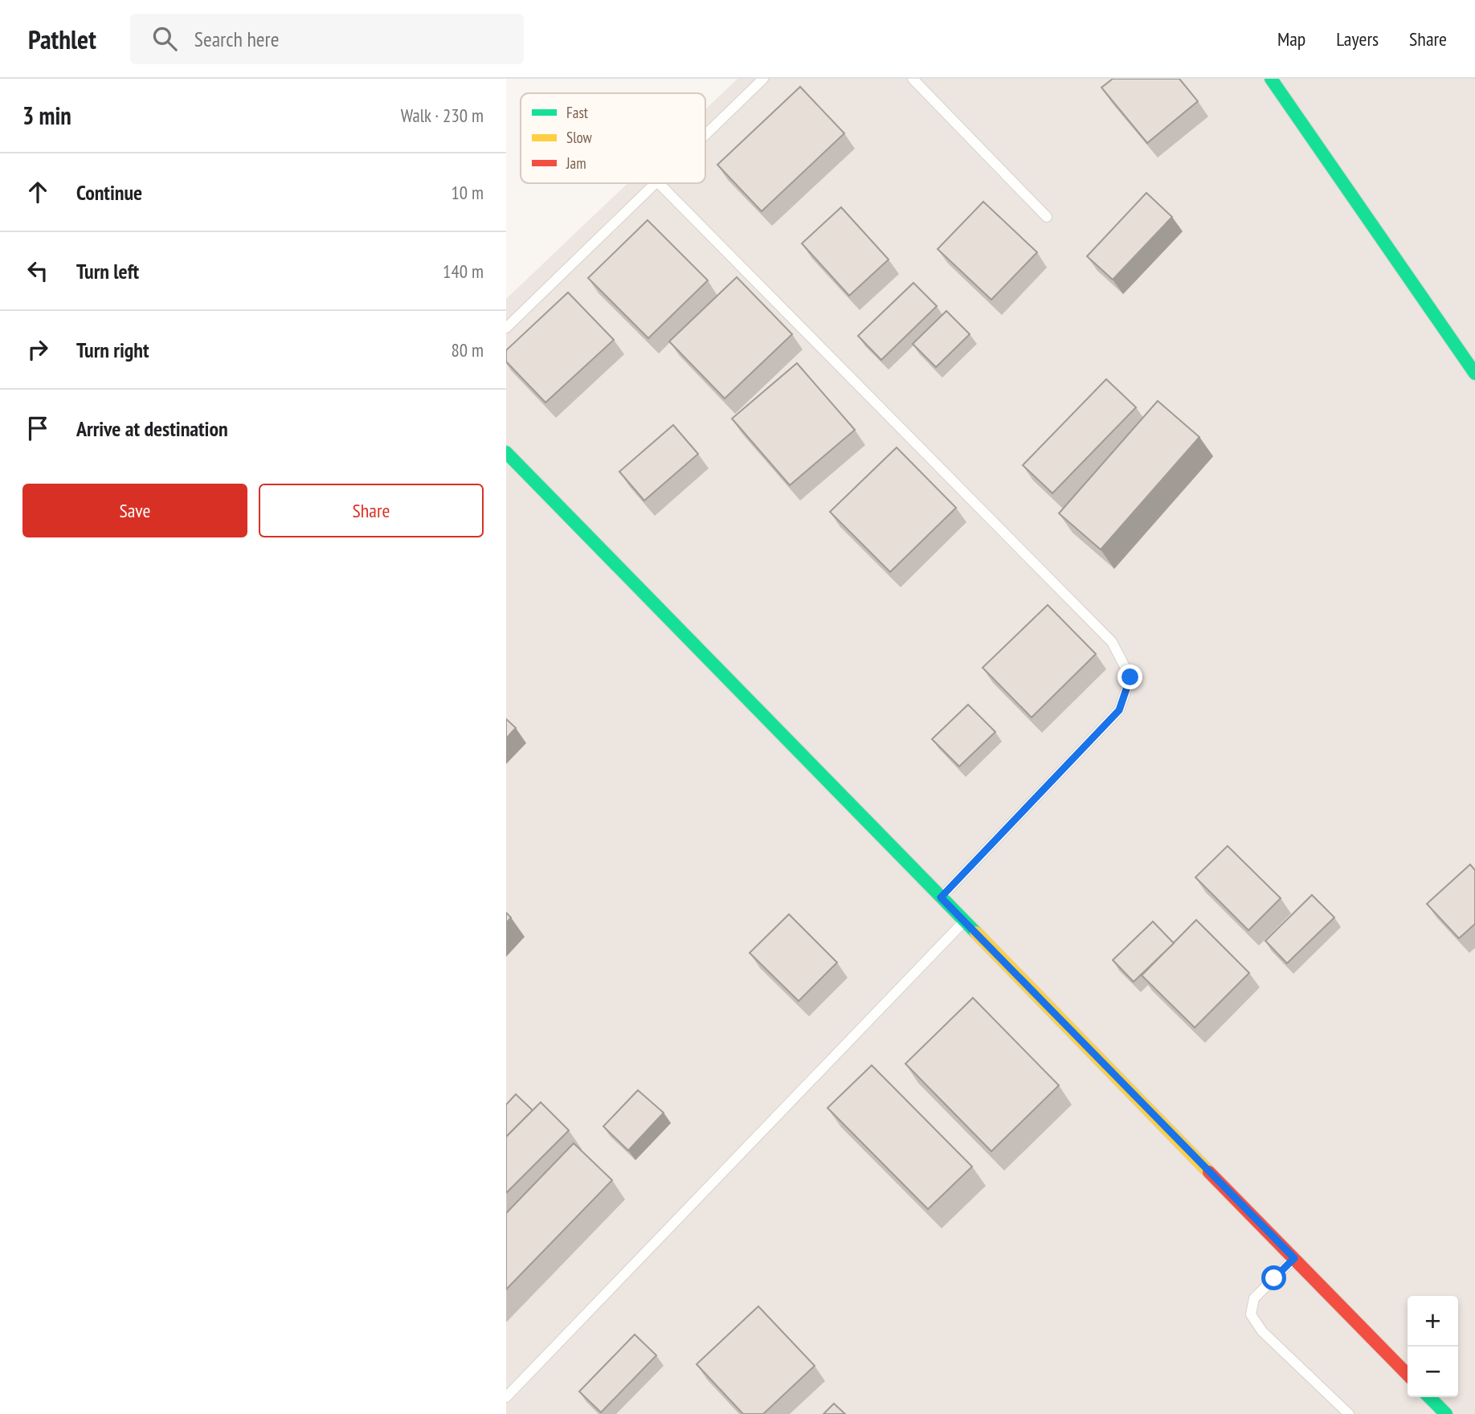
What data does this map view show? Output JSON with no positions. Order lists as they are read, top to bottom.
{
  "legend": ["Fast", "Slow", "Jam"],
  "page": {
    "header": "Pathlet",
    "search": "Search here",
    "nav": ["Map", "Layers", "Share"],
    "heading": ["3 min", "Walk · 230 m"],
    "list": [
      ["Continue", "10 m"],
      ["Turn left", "140 m"],
      ["Turn right", "80 m"],
      "Arrive at destination"
    ],
    "buttons": ["Save", "Share"],
    "map_buttons": ["+", "−"]
  }
}
